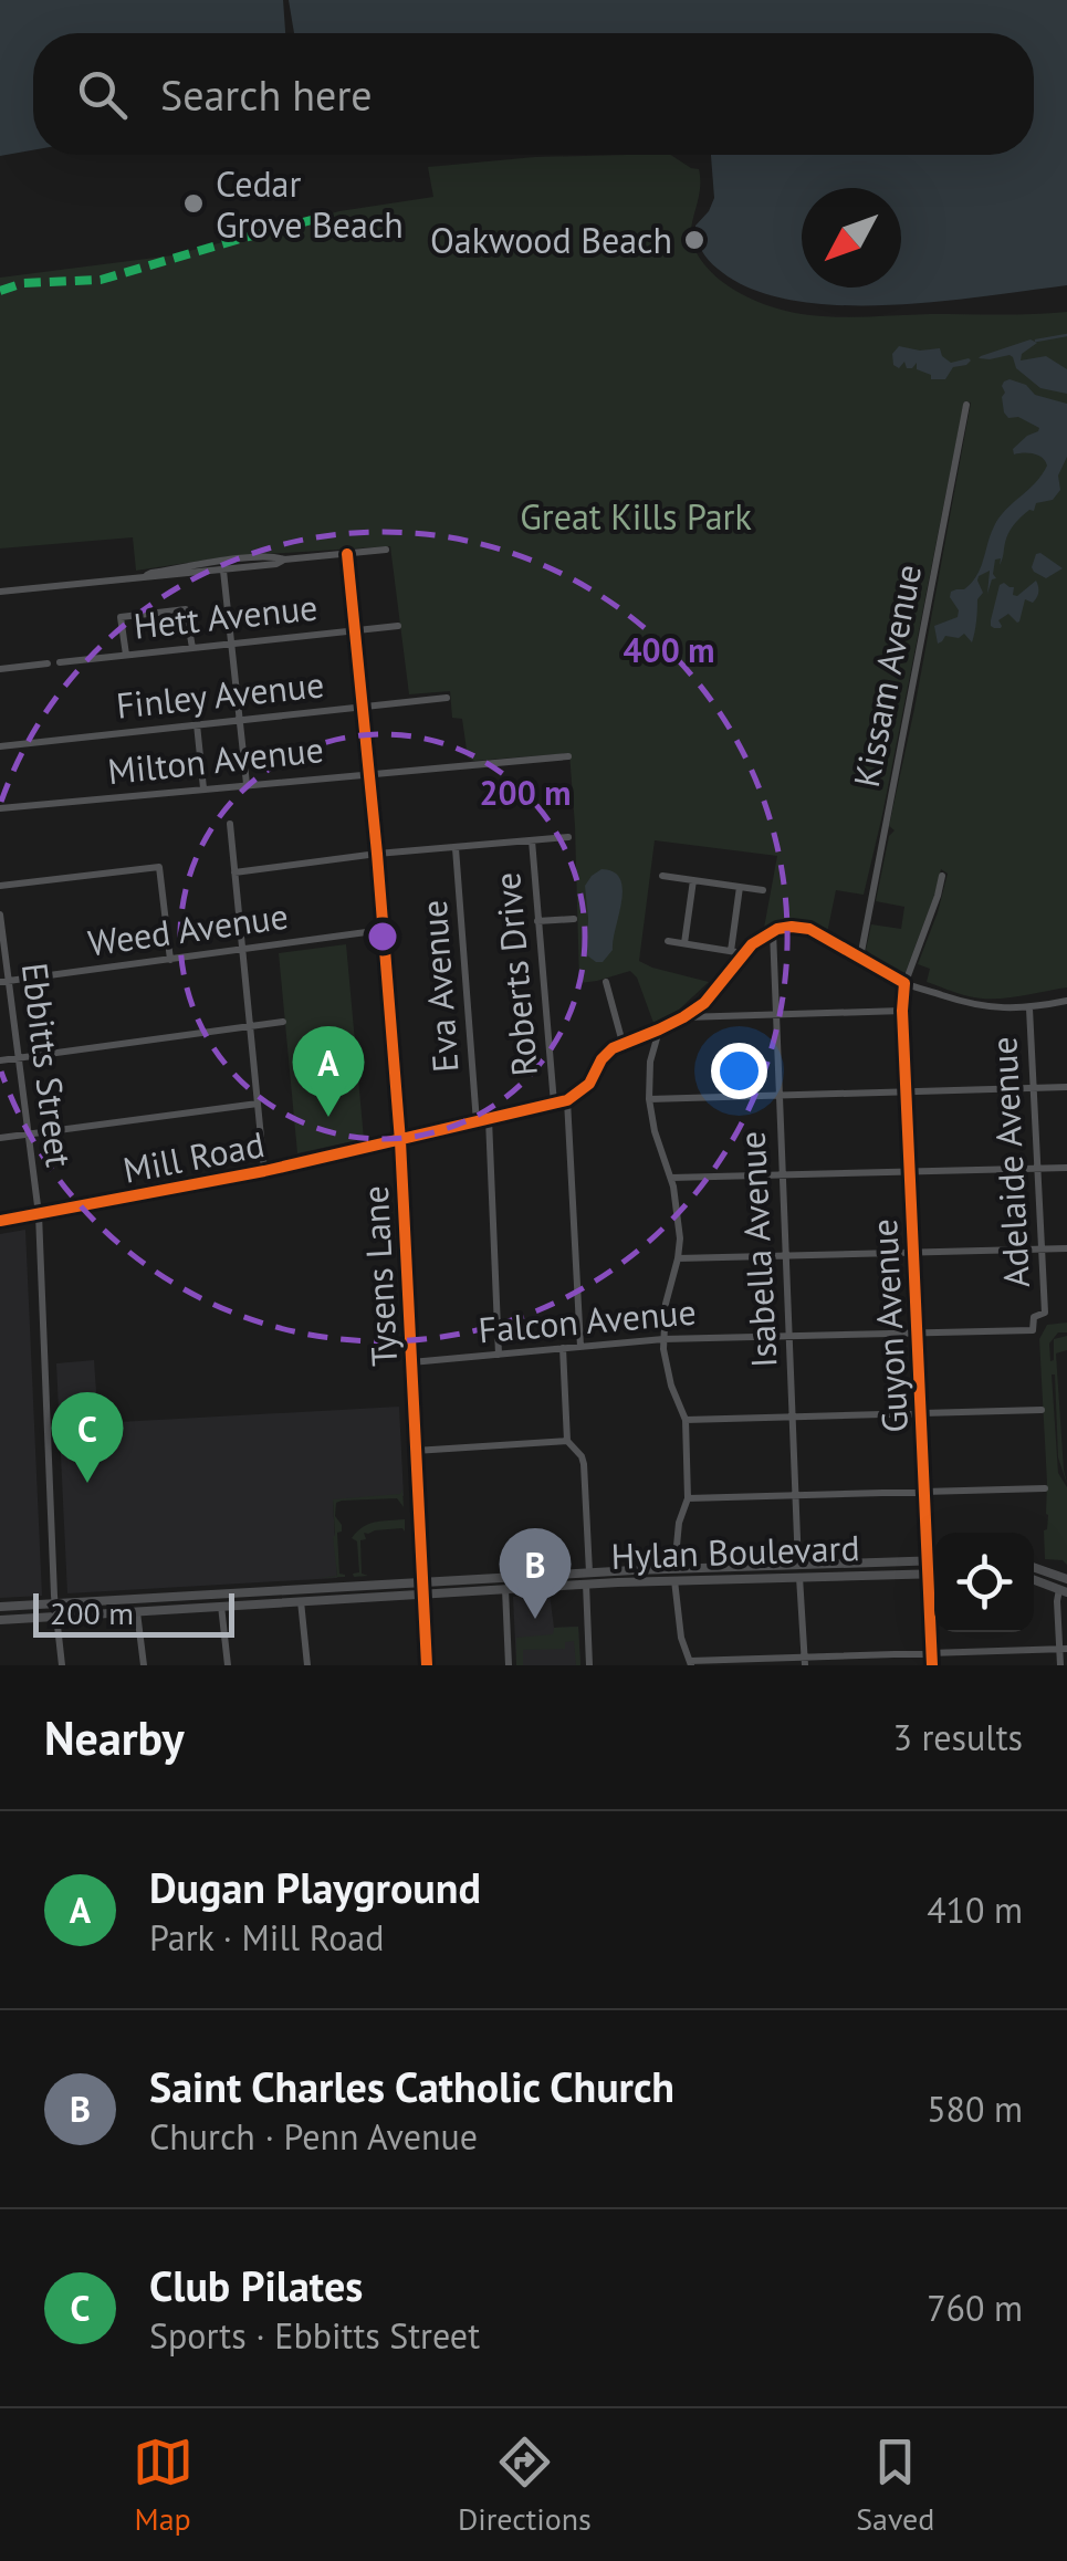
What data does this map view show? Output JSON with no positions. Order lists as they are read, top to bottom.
{
  "streets": {
    "main road": ["Hylan Boulevard"],
    "street": [
      "Hett Avenue",
      "Kissam Avenue",
      "Finley Avenue",
      "Milton Avenue",
      "Weed Avenue",
      "Roberts Drive",
      "Eva Avenue",
      "Ebbitts Street",
      "Mill Road",
      "Adelaide Avenue",
      "Isabella Avenue",
      "Tysens Lane",
      "Falcon Avenue",
      "Guyon Avenue"
    ]
  },
  "crossings": [
    ["Hett Avenue", "Tysens Lane"],
    ["Finley Avenue", "Tysens Lane"],
    ["Milton Avenue", "Tysens Lane"],
    ["Weed Avenue", "Ebbitts Street"],
    ["Weed Avenue", "Tysens Lane"],
    ["Roberts Drive", "Mill Road"],
    ["Eva Avenue", "Mill Road"],
    ["Ebbitts Street", "Mill Road"],
    ["Ebbitts Street", "Hylan Boulevard"],
    ["Mill Road", "Tysens Lane"],
    ["Adelaide Avenue", "Falcon Avenue"],
    ["Isabella Avenue", "Falcon Avenue"],
    ["Isabella Avenue", "Hylan Boulevard"],
    ["Tysens Lane", "Falcon Avenue"],
    ["Tysens Lane", "Hylan Boulevard"],
    ["Falcon Avenue", "Guyon Avenue"],
    ["Guyon Avenue", "Hylan Boulevard"]
  ],
  "parks": ["Great Kills Park"],
  "places": ["Cedar Grove Beach", "Oakwood Beach"],
  "scale_bar": "200 m",
  "north": "bottom left",
  "page": {
    "search": "Search here",
    "pins": ["A", "C", "B"],
    "scale": "200 m",
    "heading": ["Nearby", "3 results"],
    "list": [
      {
        "mark": "A",
        "name": "Dugan Playground",
        "note": "Park · Mill Road",
        "value": "410 m"
      },
      {
        "mark": "B",
        "name": "Saint Charles Catholic Church",
        "note": "Church · Penn Avenue",
        "value": "580 m"
      },
      {
        "mark": "C",
        "name": "Club Pilates",
        "note": "Sports · Ebbitts Street",
        "value": "760 m"
      }
    ],
    "nav": ["Map", "Directions", "Saved"]
  },
  "rings": ["400 m", "200 m"]
}
